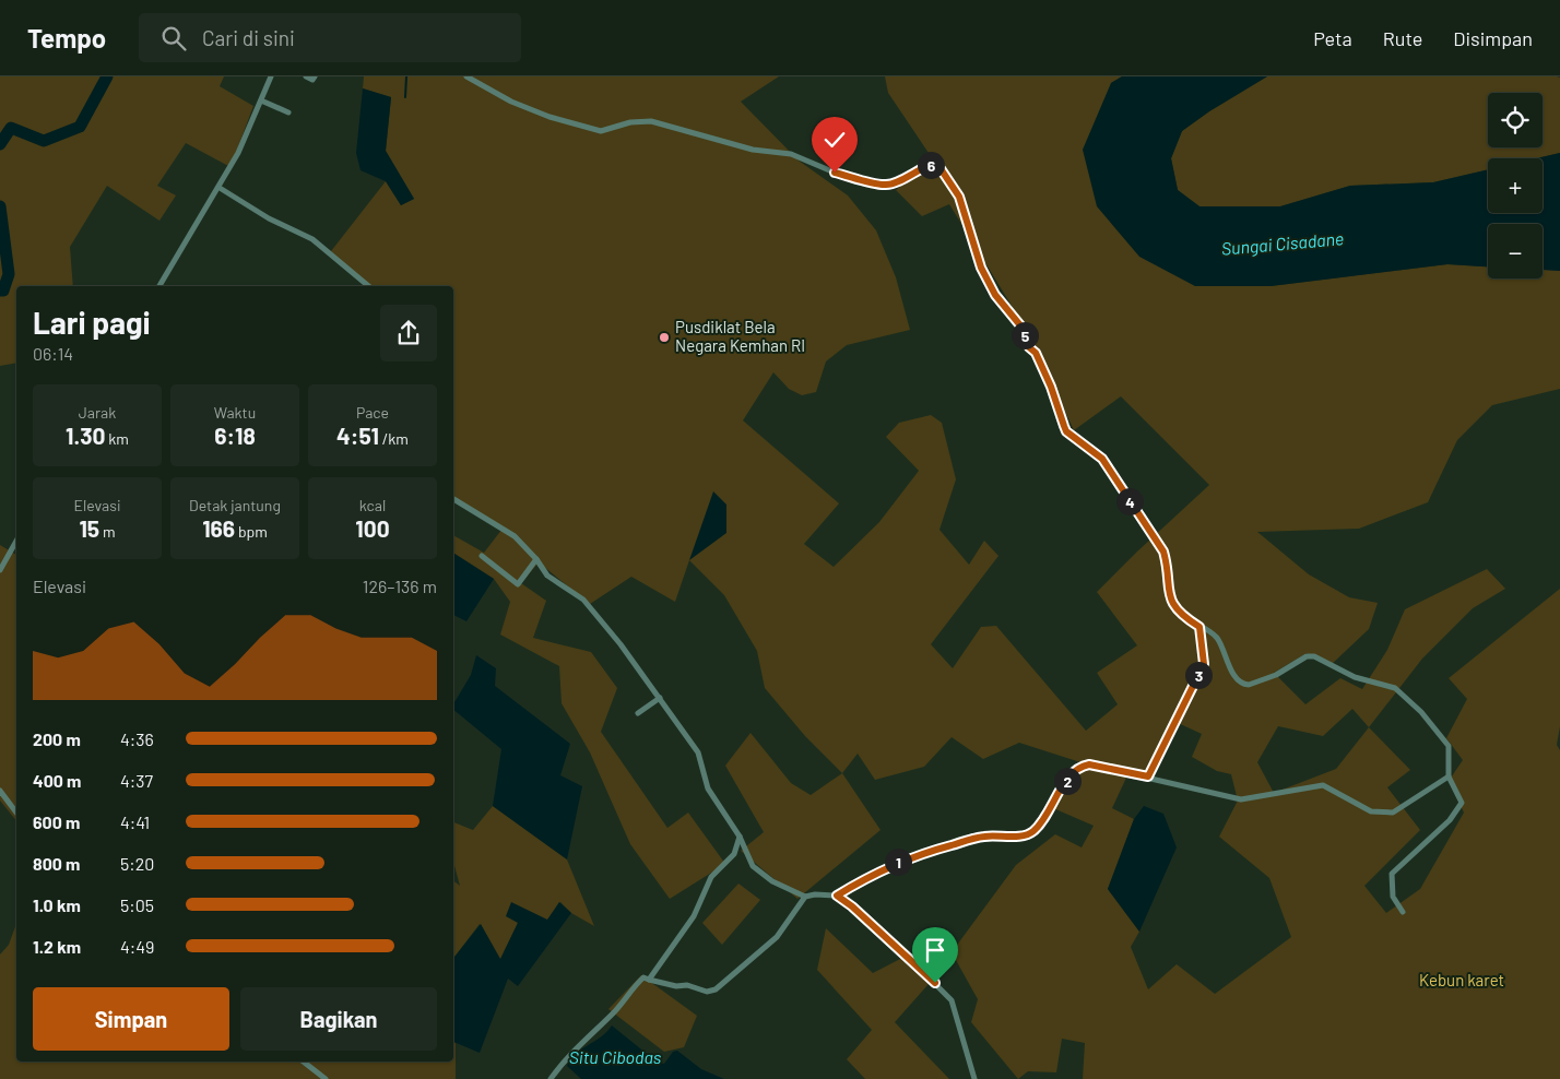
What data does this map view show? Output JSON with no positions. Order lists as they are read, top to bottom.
{
  "water": ["Sungai Cisadane", "Situ Cibodas"],
  "parks": ["Kebun karet"],
  "places": ["Pusdiklat Bela Negara Kemhan RI"],
  "page": {
    "header": "Tempo",
    "search": "Cari di sini",
    "nav": ["Peta", "Rute", "Disimpan"],
    "map_buttons": ["+", "−"],
    "pins": [
      "6",
      "5",
      "4",
      "3",
      "2",
      "1"
    ],
    "heading": ["Lari pagi", "06:14"],
    "stats": [
      ["Jarak", "1.30 km"],
      ["Waktu", "6:18"],
      ["Pace", "4:51 /km"],
      ["Elevasi", "15 m"],
      ["Detak jantung", "166 bpm"],
      ["kcal", "100"]
    ],
    "chart": ["Elevasi", "126–136 m"],
    "list": [
      {
        "name": "200 m",
        "note": "4:36"
      },
      {
        "name": "400 m",
        "note": "4:37"
      },
      {
        "name": "600 m",
        "note": "4:41"
      },
      {
        "name": "800 m",
        "note": "5:20"
      },
      {
        "name": "1.0 km",
        "note": "5:05"
      },
      {
        "name": "1.2 km",
        "note": "4:49"
      }
    ],
    "buttons": ["Simpan", "Bagikan"]
  }
}
